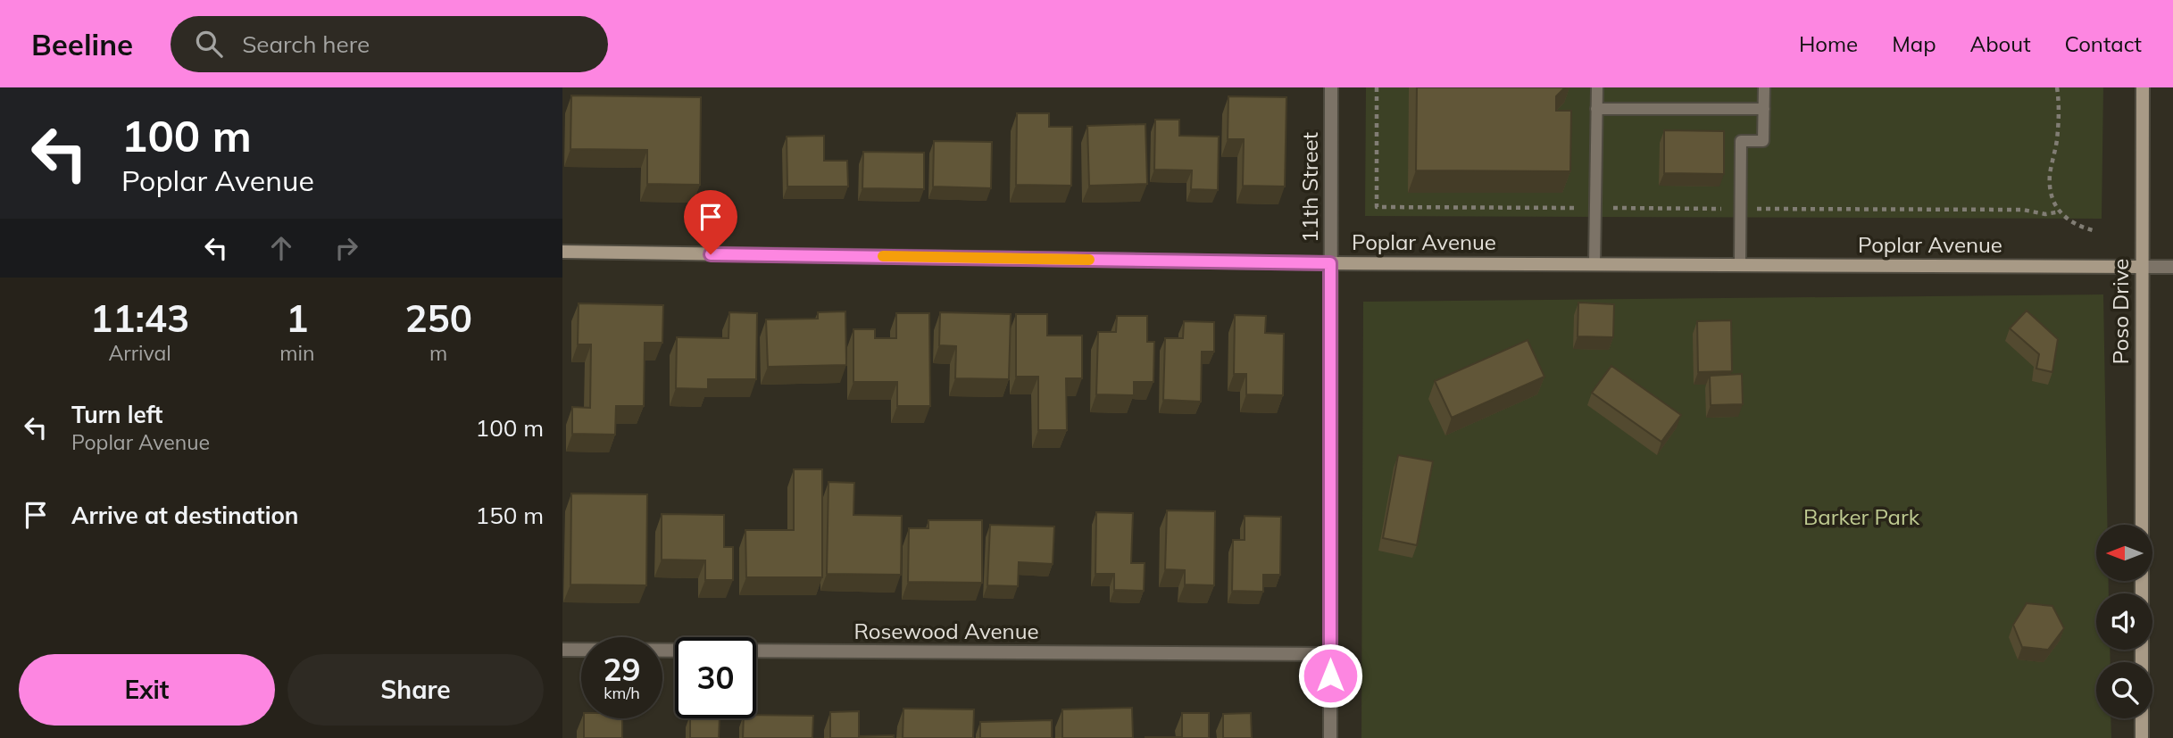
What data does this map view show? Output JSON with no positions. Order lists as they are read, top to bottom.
{
  "streets": {
    "main road": ["Poplar Avenue", "Poso Drive"],
    "street": ["11th Street", "Rosewood Avenue"]
  },
  "crossings": [
    ["11th Street", "Poplar Avenue"],
    ["11th Street", "Rosewood Avenue"],
    ["Poplar Avenue", "Poso Drive"]
  ],
  "parks": ["Barker Park"],
  "north": "left",
  "page": {
    "header": "Beeline",
    "search": "Search here",
    "nav": [
      "Home",
      "Map",
      "About",
      "Contact"
    ],
    "turn": ["100 m", "Poplar Avenue"],
    "eta": [
      "11:43",
      "Arrival",
      "1",
      "min",
      "250",
      "m"
    ],
    "list": [
      {
        "name": "Turn left",
        "note": "Poplar Avenue",
        "value": "100 m"
      },
      {
        "name": "Arrive at destination",
        "value": "150 m"
      }
    ],
    "speed": "29 km/h",
    "limit": "30",
    "buttons": ["Exit", "Share"]
  }
}
